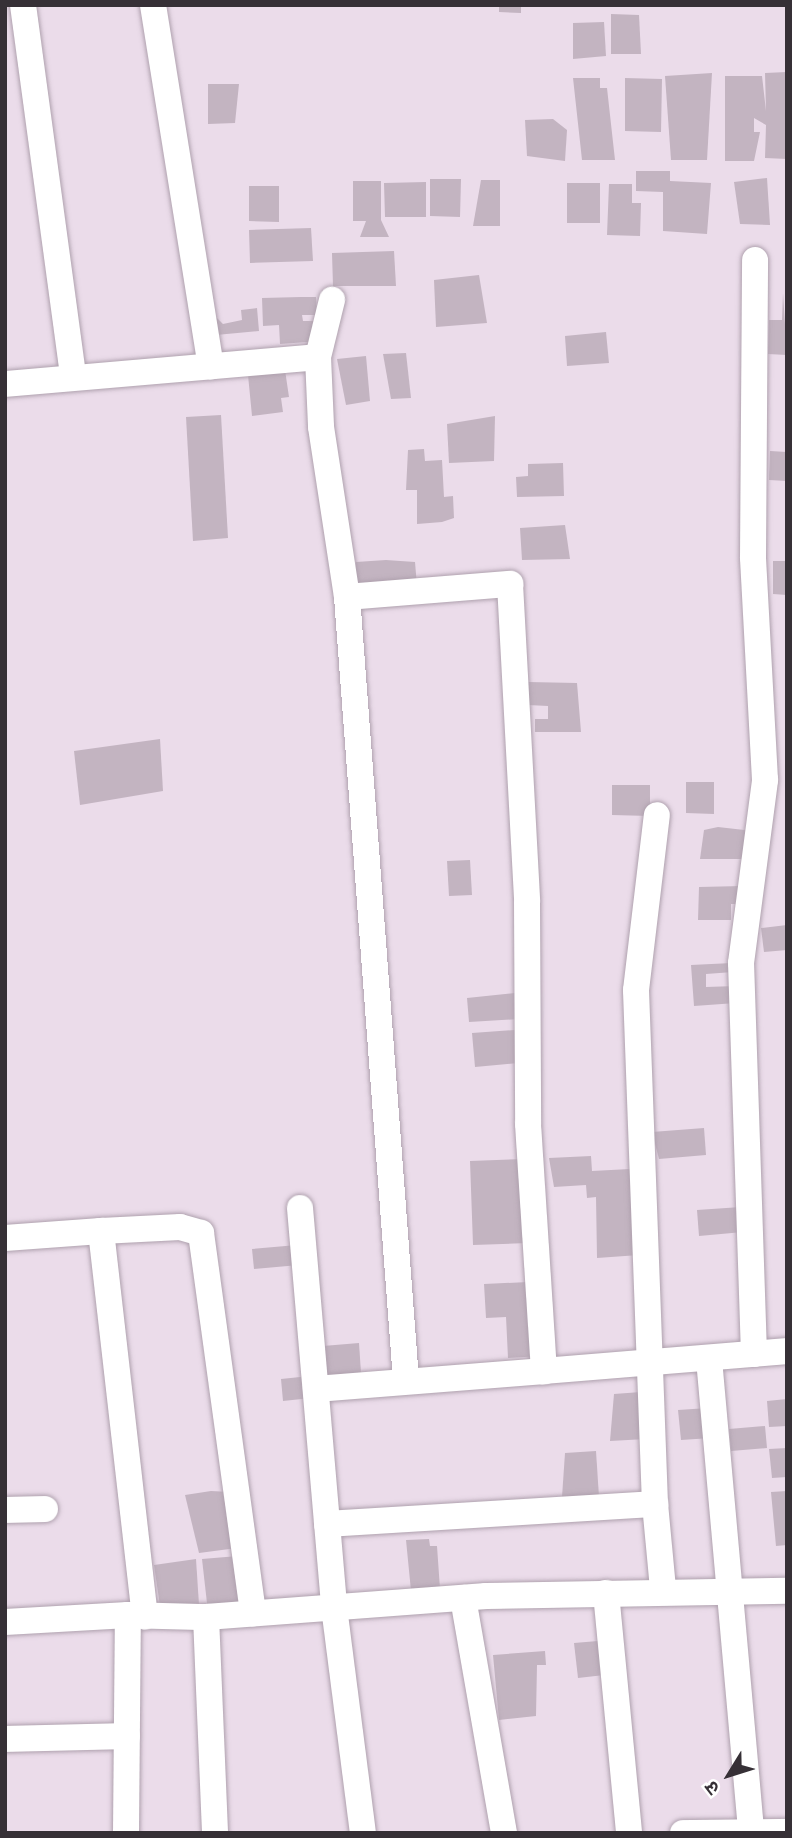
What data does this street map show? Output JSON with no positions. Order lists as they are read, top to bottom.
{
  "north": "bottom left"
}
